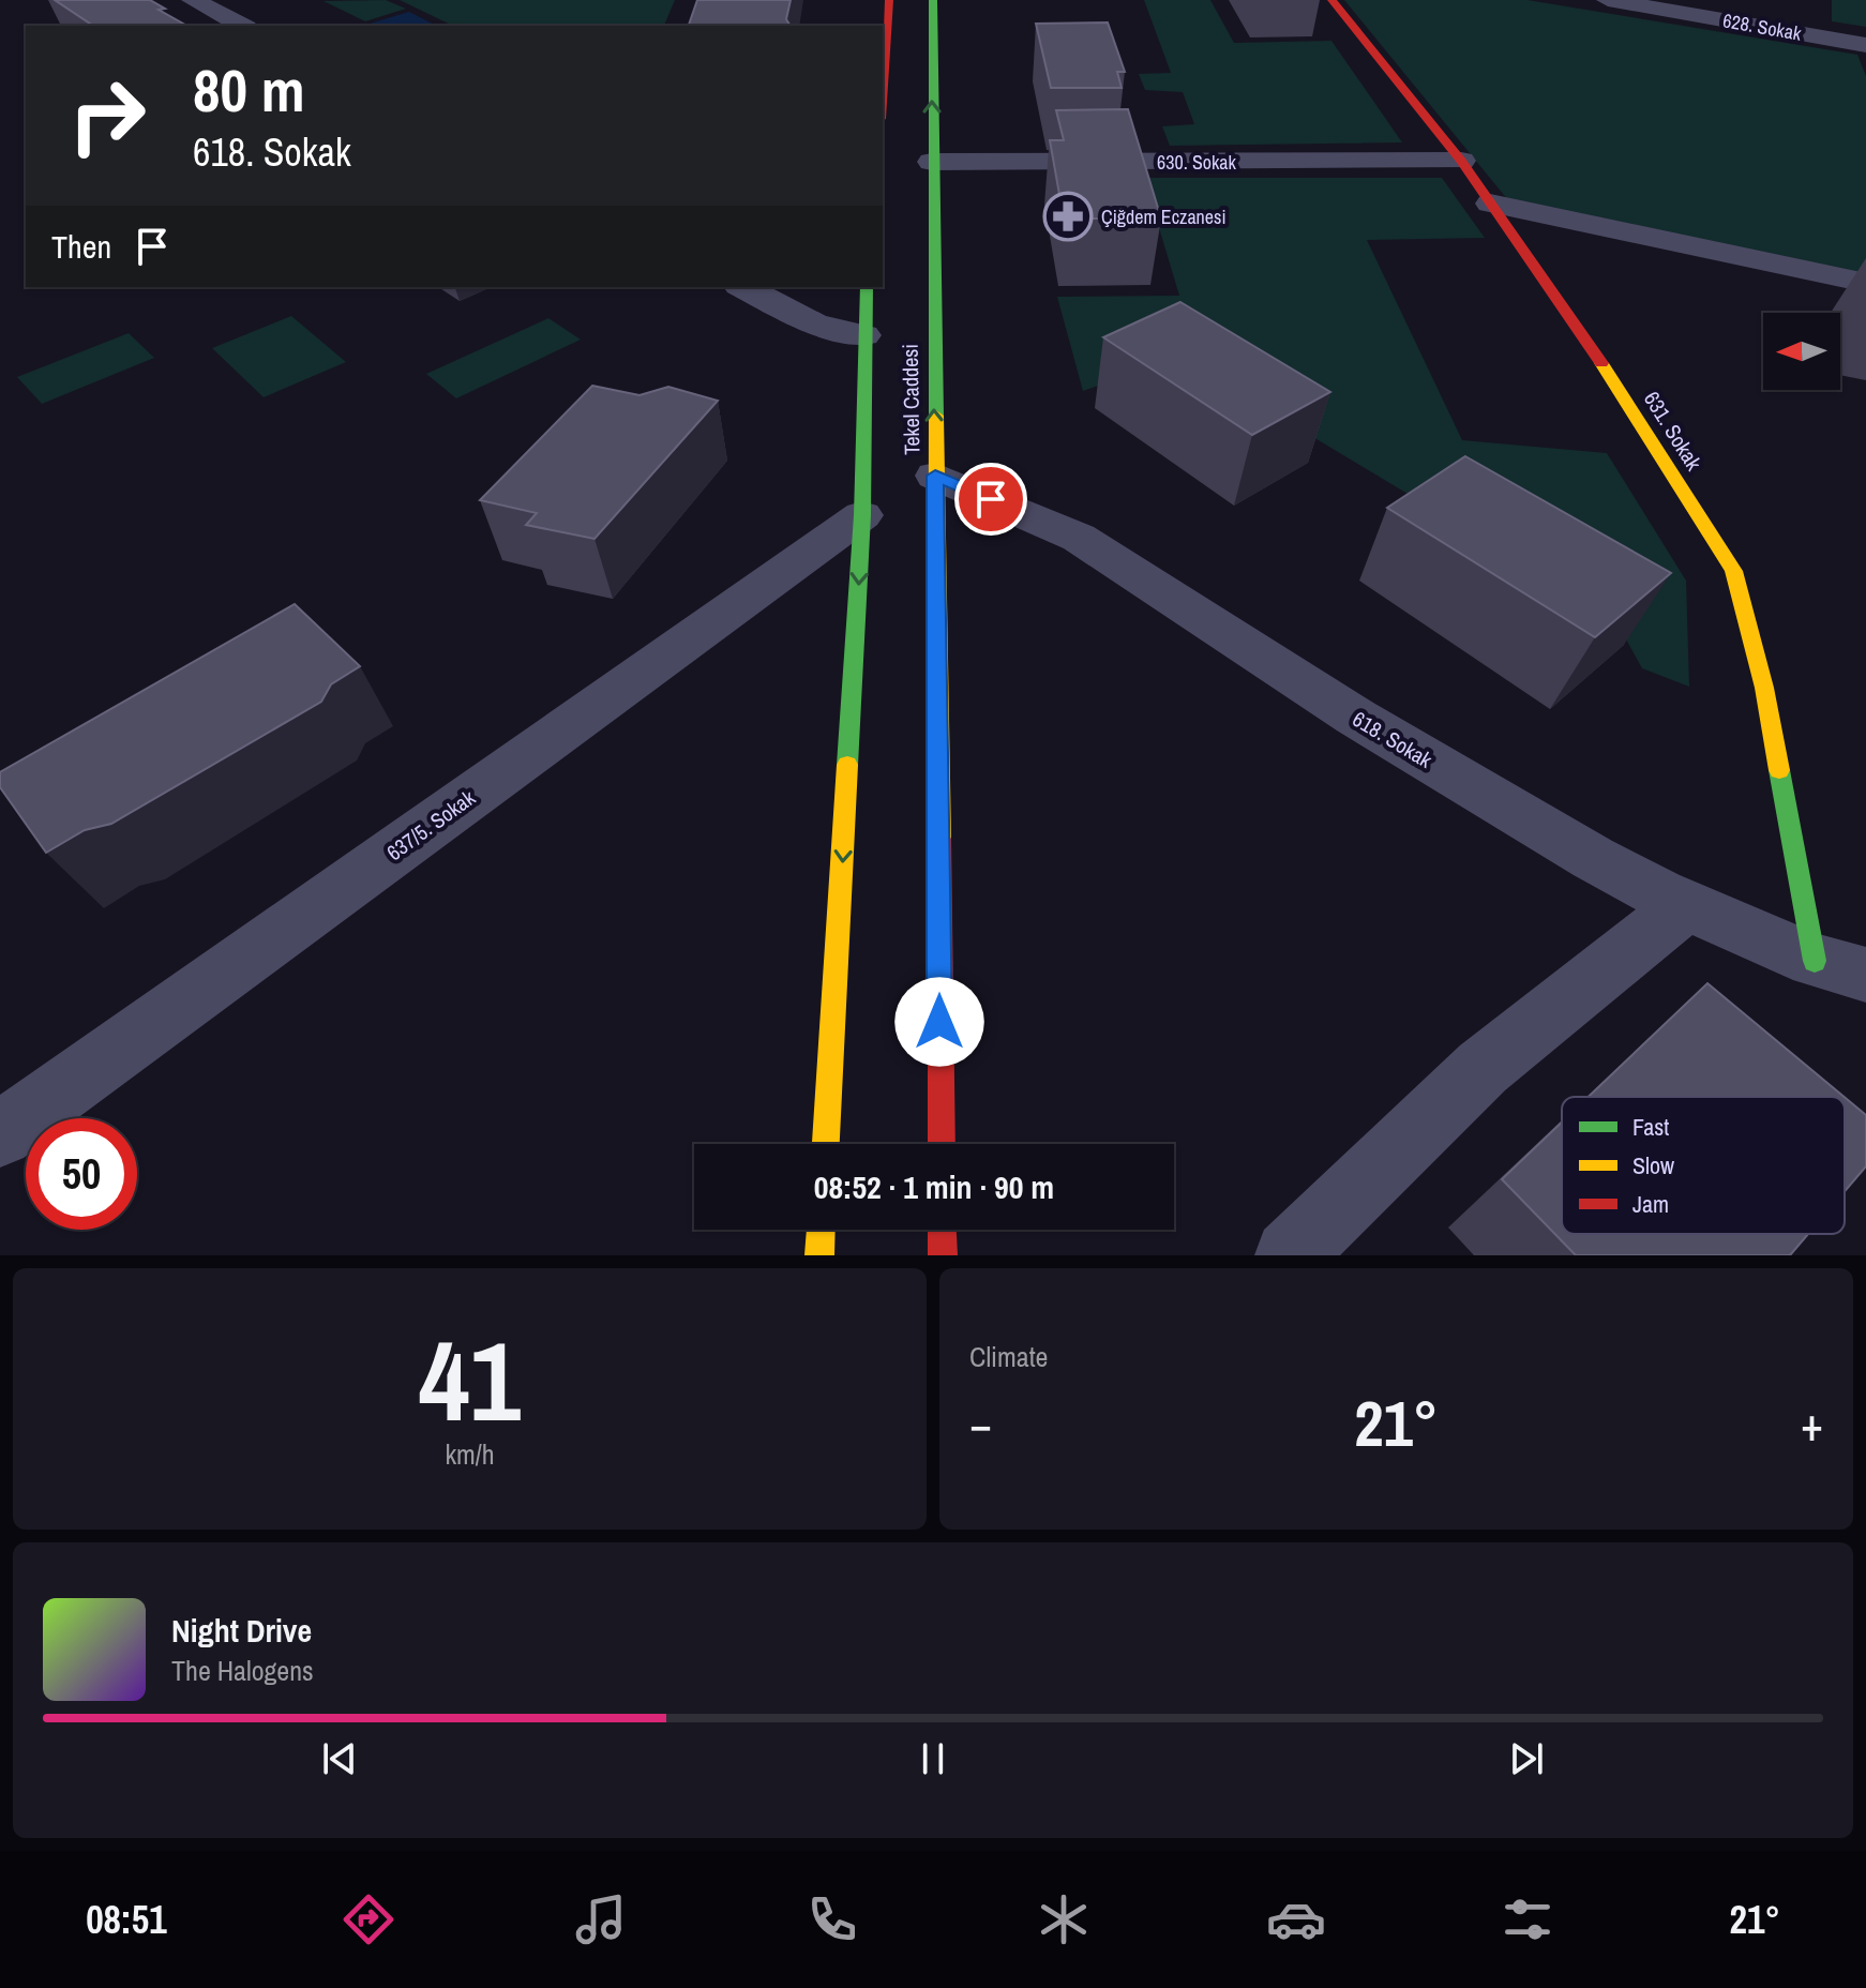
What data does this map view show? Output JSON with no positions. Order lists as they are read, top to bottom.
{
  "streets": {
    "main road": ["Tekel Caddesi", "631. Sokak"],
    "street": [
      "628. Sokak",
      "630. Sokak",
      "618. Sokak",
      "637/5. Sokak"
    ]
  },
  "crossings": [
    ["630. Sokak", "Tekel Caddesi"],
    ["630. Sokak", "631. Sokak"],
    ["Tekel Caddesi", "618. Sokak"],
    ["631. Sokak", "618. Sokak"]
  ],
  "places": {
    "pharmacy": ["Çiğdem Eczanesi"]
  },
  "legend": ["Fast", "Slow", "Jam"],
  "north": "left",
  "page": {
    "turn": ["80 m", "618. Sokak"],
    "then": "Then",
    "limit": "50",
    "trip": "08:52 · 1 min · 90 m",
    "tile": [
      ["41", "km/h"],
      "Climate"
    ],
    "heat": ["−", "21°", "+"],
    "song": ["Night Drive", "The Halogens"],
    "tabs": ["08:51", "21°"]
  }
}
